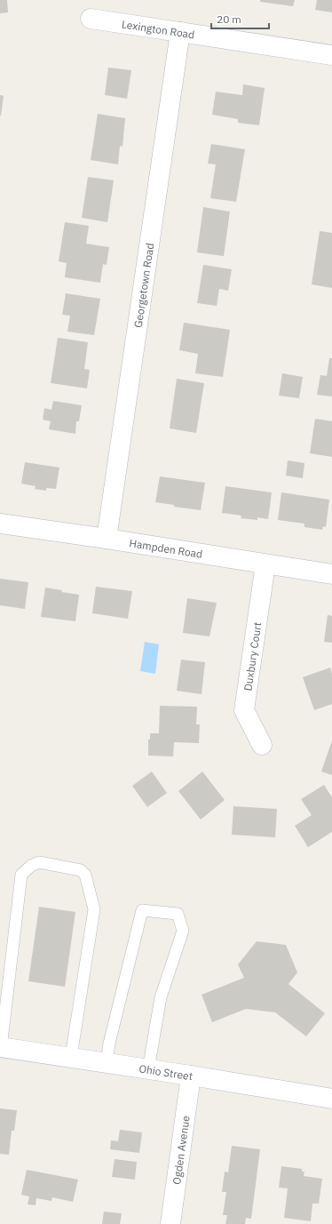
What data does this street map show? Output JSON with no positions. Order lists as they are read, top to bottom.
{
  "streets": {
    "street": [
      "Lexington Road",
      "Georgetown Road",
      "Hampden Road",
      "Duxbury Court",
      "Ohio Street",
      "Ogden Avenue"
    ]
  },
  "crossings": [
    ["Lexington Road", "Georgetown Road"],
    ["Georgetown Road", "Hampden Road"],
    ["Hampden Road", "Duxbury Court"],
    ["Ohio Street", "Ogden Avenue"]
  ],
  "scale_bar": "20 m"
}
